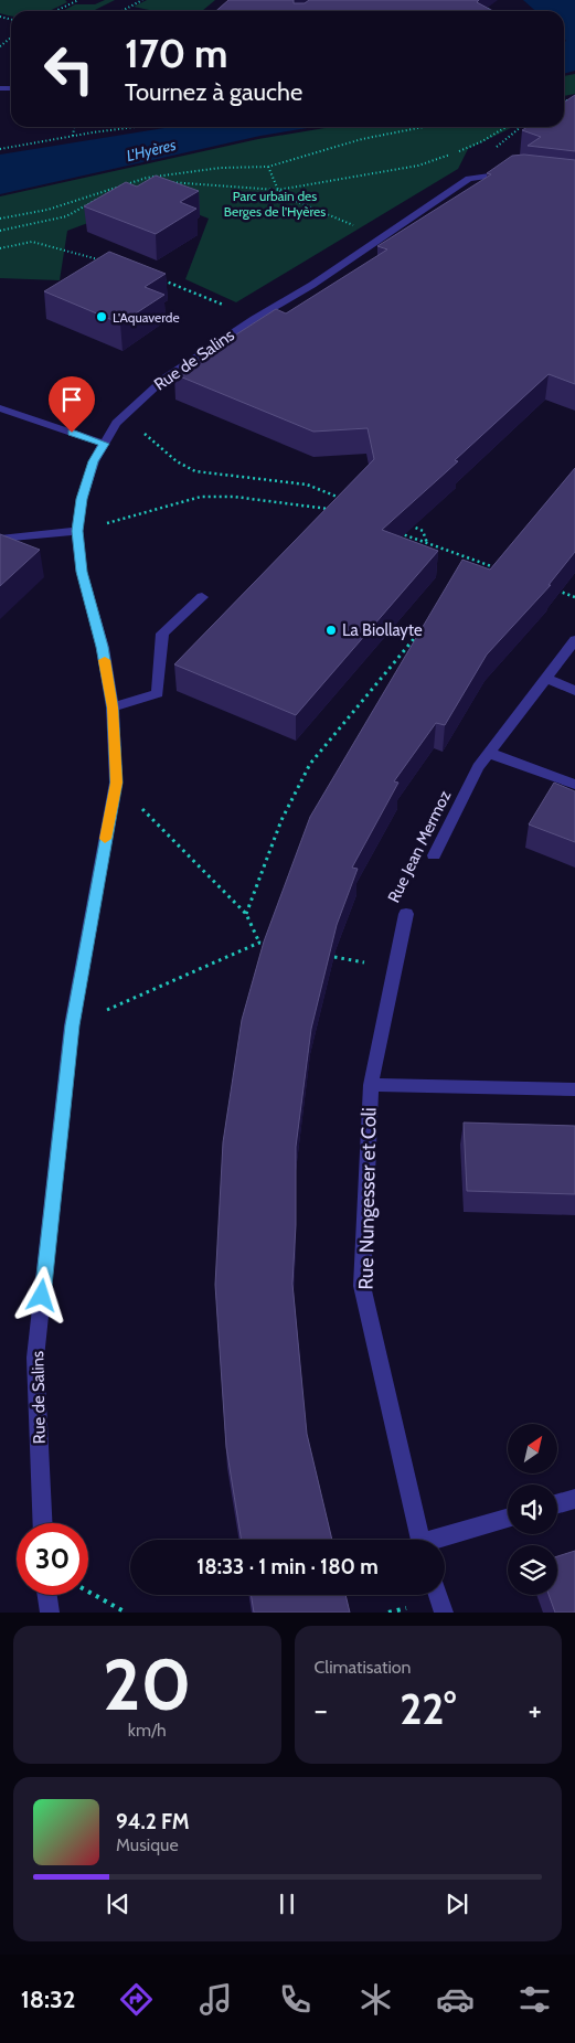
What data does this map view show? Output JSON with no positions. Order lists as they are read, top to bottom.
{
  "streets": {
    "street": ["Rue de Salins", "Rue Jean Mermoz", "Rue Nungesser et Coli"]
  },
  "crossings": [
    ["Rue Jean Mermoz", "Rue Nungesser et Coli"]
  ],
  "water": ["L'Hyères"],
  "parks": ["Parc urbain des Berges de l'Hyères"],
  "places": ["L'Aquaverde", "La Biollayte"],
  "north": "top right",
  "page": {
    "turn": ["170 m", "Tournez à gauche"],
    "limit": "30",
    "trip": "18:33 · 1 min · 180 m",
    "tile": [
      ["20", "km/h"],
      "Climatisation"
    ],
    "heat": ["−", "22°", "+"],
    "song": ["94.2 FM", "Musique"],
    "tabs": "18:32"
  }
}
